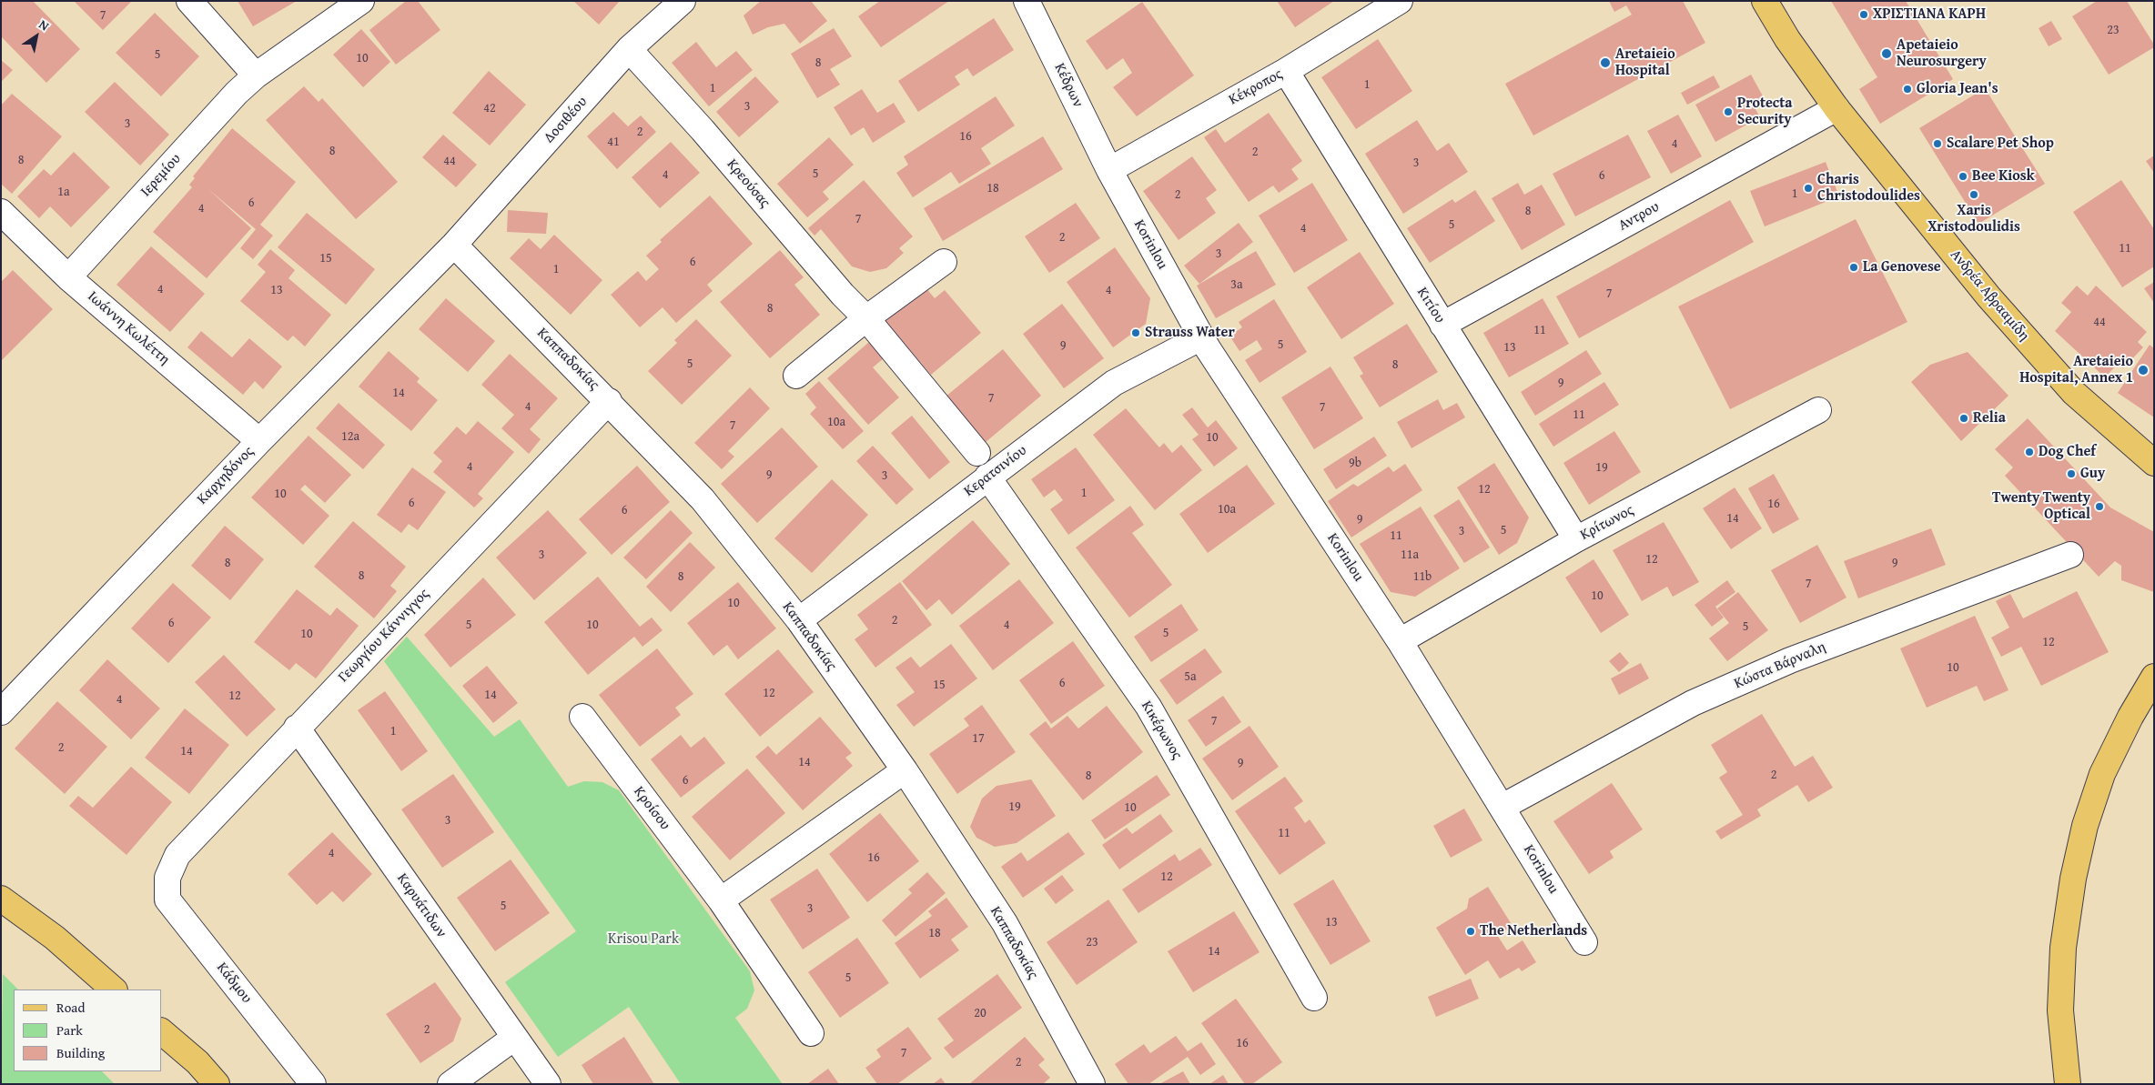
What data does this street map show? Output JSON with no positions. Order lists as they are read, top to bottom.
{
  "streets": {
    "main road": ["Ανδρέα Αβρααμίδη"],
    "street": [
      "Κέδρων",
      "Κέκροπος",
      "Δοσιθέου",
      "Ιερεμίου",
      "Κρεούσας",
      "Αντρου",
      "Korinlou",
      "Κιτίου",
      "Ιωάννη Κωλέττη",
      "Καππαδοκίας",
      "Κερατσινίου",
      "Καρχηδόνος",
      "Κρίτωνος",
      "Γεωργίου Κάννιγγος",
      "Κώστα Βάρναλη",
      "Κικέρωνος",
      "Κροίσου",
      "Καρυάτιδων",
      "Κάδμου"
    ]
  },
  "crossings": [
    ["Κέδρων", "Κέκροπος"],
    ["Κέδρων", "Korinlou"],
    ["Κέκροπος", "Korinlou"],
    ["Κέκροπος", "Κιτίου"],
    ["Δοσιθέου", "Κρεούσας"],
    ["Δοσιθέου", "Καππαδοκίας"],
    ["Δοσιθέου", "Καρχηδόνος"],
    ["Ιερεμίου", "Ιωάννη Κωλέττη"],
    ["Αντρου", "Ανδρέα Αβρααμίδη"],
    ["Αντρου", "Κιτίου"],
    ["Korinlou", "Κερατσινίου"],
    ["Korinlou", "Κρίτωνος"],
    ["Korinlou", "Κώστα Βάρναλη"],
    ["Κιτίου", "Κρίτωνος"],
    ["Ιωάννη Κωλέττη", "Καρχηδόνος"],
    ["Καππαδοκίας", "Κερατσινίου"],
    ["Καππαδοκίας", "Καρχηδόνος"],
    ["Καππαδοκίας", "Γεωργίου Κάννιγγος"],
    ["Κερατσινίου", "Κικέρωνος"],
    ["Γεωργίου Κάννιγγος", "Καρυάτιδων"],
    ["Γεωργίου Κάννιγγος", "Κάδμου"]
  ],
  "parks": ["Krisou Park"],
  "places": [
    "ΧΡΙΣΤΙΑΝΑ ΚΑΡΗ",
    "Apetaieio Neurosurgery",
    "Aretaieio Hospital",
    "Gloria Jean's",
    "Protecta Security",
    "Scalare Pet Shop",
    "Bee Kiosk",
    "Charis Christodoulides",
    "Xaris Xristodoulidis",
    "La Genovese",
    "Strauss Water",
    "Aretaieio Hospital, Annex 1",
    "Relia",
    "Dog Chef",
    "Guy",
    "Twenty Twenty Optical",
    "The Netherlands"
  ],
  "house_numbers": [
    "7",
    "23",
    "5",
    "10",
    "8",
    "1",
    "1",
    "3",
    "42",
    "3",
    "2",
    "16",
    "41",
    "4",
    "8",
    "2",
    "8",
    "44",
    "3",
    "5",
    "4",
    "6",
    "18",
    "1a",
    "1",
    "2",
    "6",
    "4",
    "8",
    "7",
    "5",
    "4",
    "2",
    "11",
    "3",
    "15",
    "6",
    "1",
    "3a",
    "4",
    "13",
    "4",
    "7",
    "8",
    "44",
    "11",
    "5",
    "9",
    "13",
    "5",
    "8",
    "9",
    "14",
    "7",
    "4",
    "7",
    "11",
    "10a",
    "7",
    "12a",
    "10",
    "9b",
    "4",
    "19",
    "9",
    "3",
    "12",
    "1",
    "10",
    "6",
    "16",
    "10a",
    "6",
    "14",
    "9",
    "5",
    "3",
    "11",
    "3",
    "11a",
    "12",
    "8",
    "9",
    "8",
    "8",
    "11b",
    "7",
    "10",
    "10",
    "2",
    "6",
    "5",
    "10",
    "4",
    "5",
    "5",
    "10",
    "12",
    "10",
    "5a",
    "6",
    "15",
    "12",
    "14",
    "12",
    "4",
    "7",
    "1",
    "17",
    "2",
    "14",
    "14",
    "9",
    "2",
    "8",
    "6",
    "19",
    "10",
    "3",
    "11",
    "4",
    "16",
    "12",
    "5",
    "3",
    "13",
    "18",
    "23",
    "14",
    "5",
    "20",
    "2",
    "16",
    "7",
    "2"
  ],
  "legend": ["Road", "Park", "Building"],
  "north": "top right"
}
